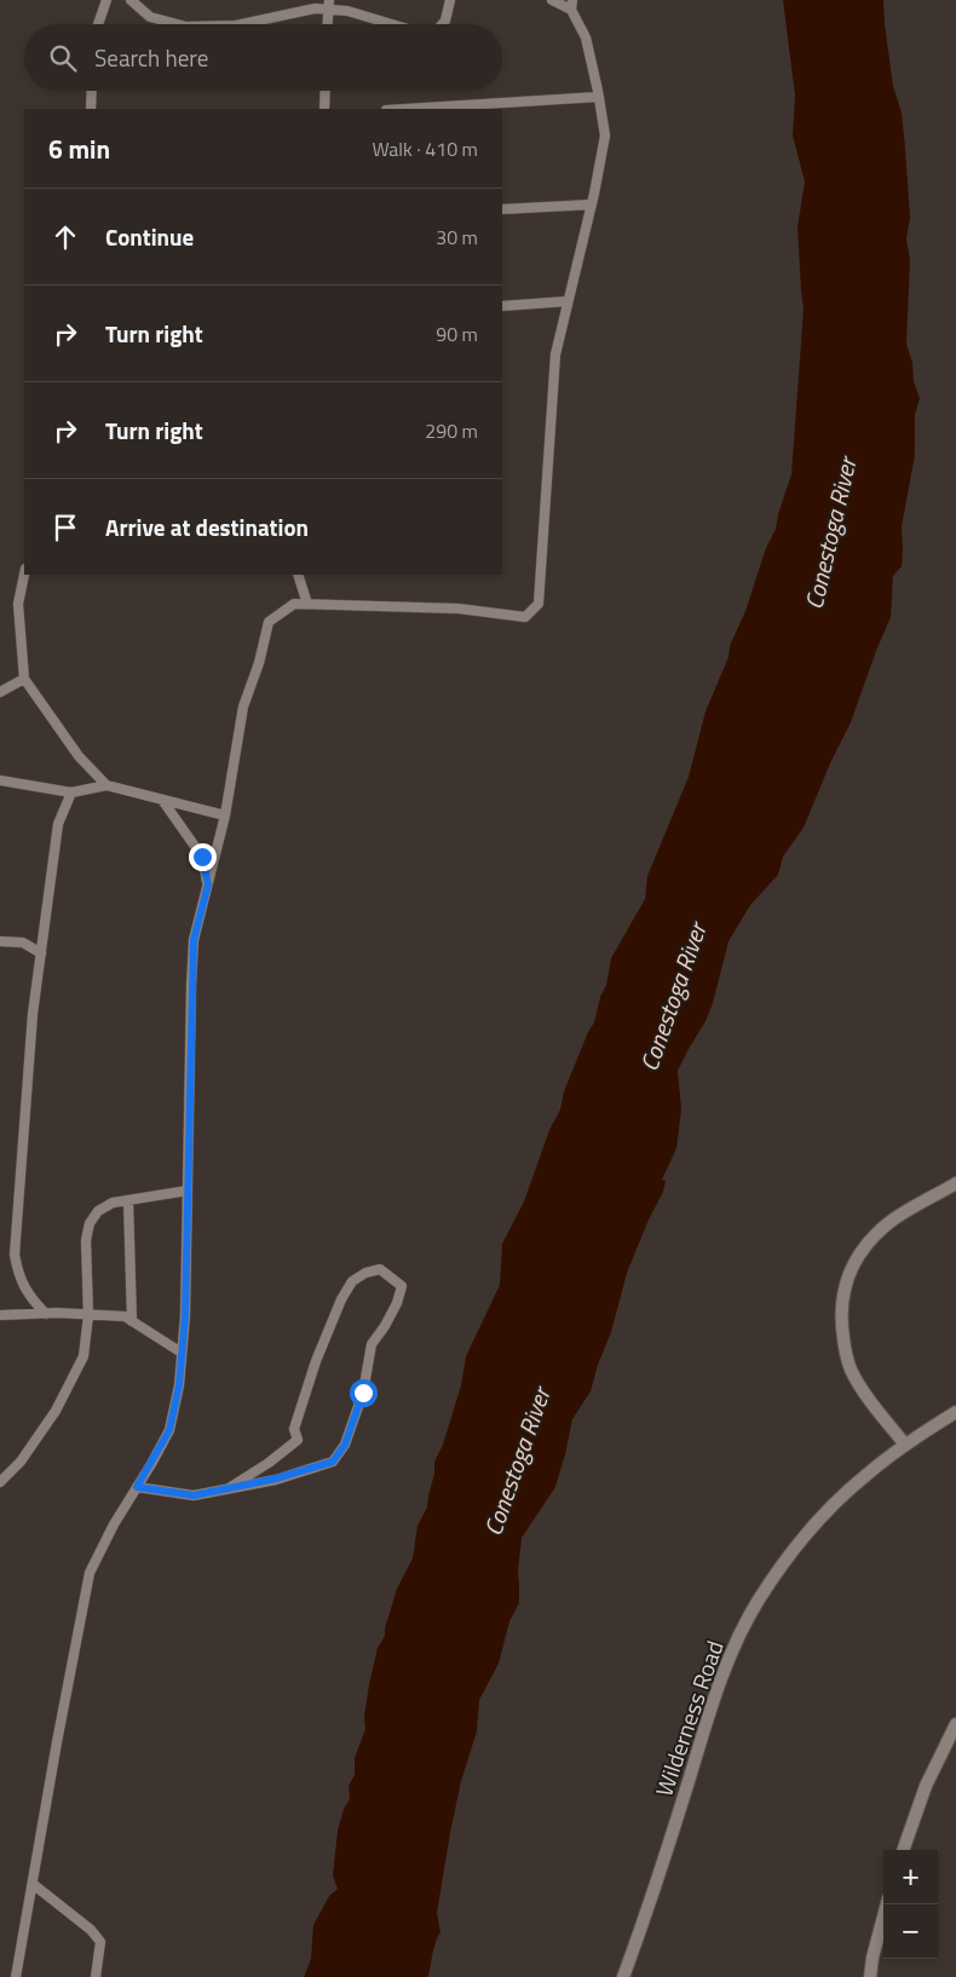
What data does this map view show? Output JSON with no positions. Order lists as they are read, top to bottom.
{
  "streets": {
    "street": ["Wilderness Road"]
  },
  "water": ["Conestoga River"],
  "page": {
    "search": "Search here",
    "heading": ["6 min", "Walk · 410 m"],
    "list": [
      ["Continue", "30 m"],
      ["Turn right", "90 m"],
      ["Turn right", "290 m"],
      "Arrive at destination"
    ],
    "map_buttons": ["+", "−"]
  }
}
